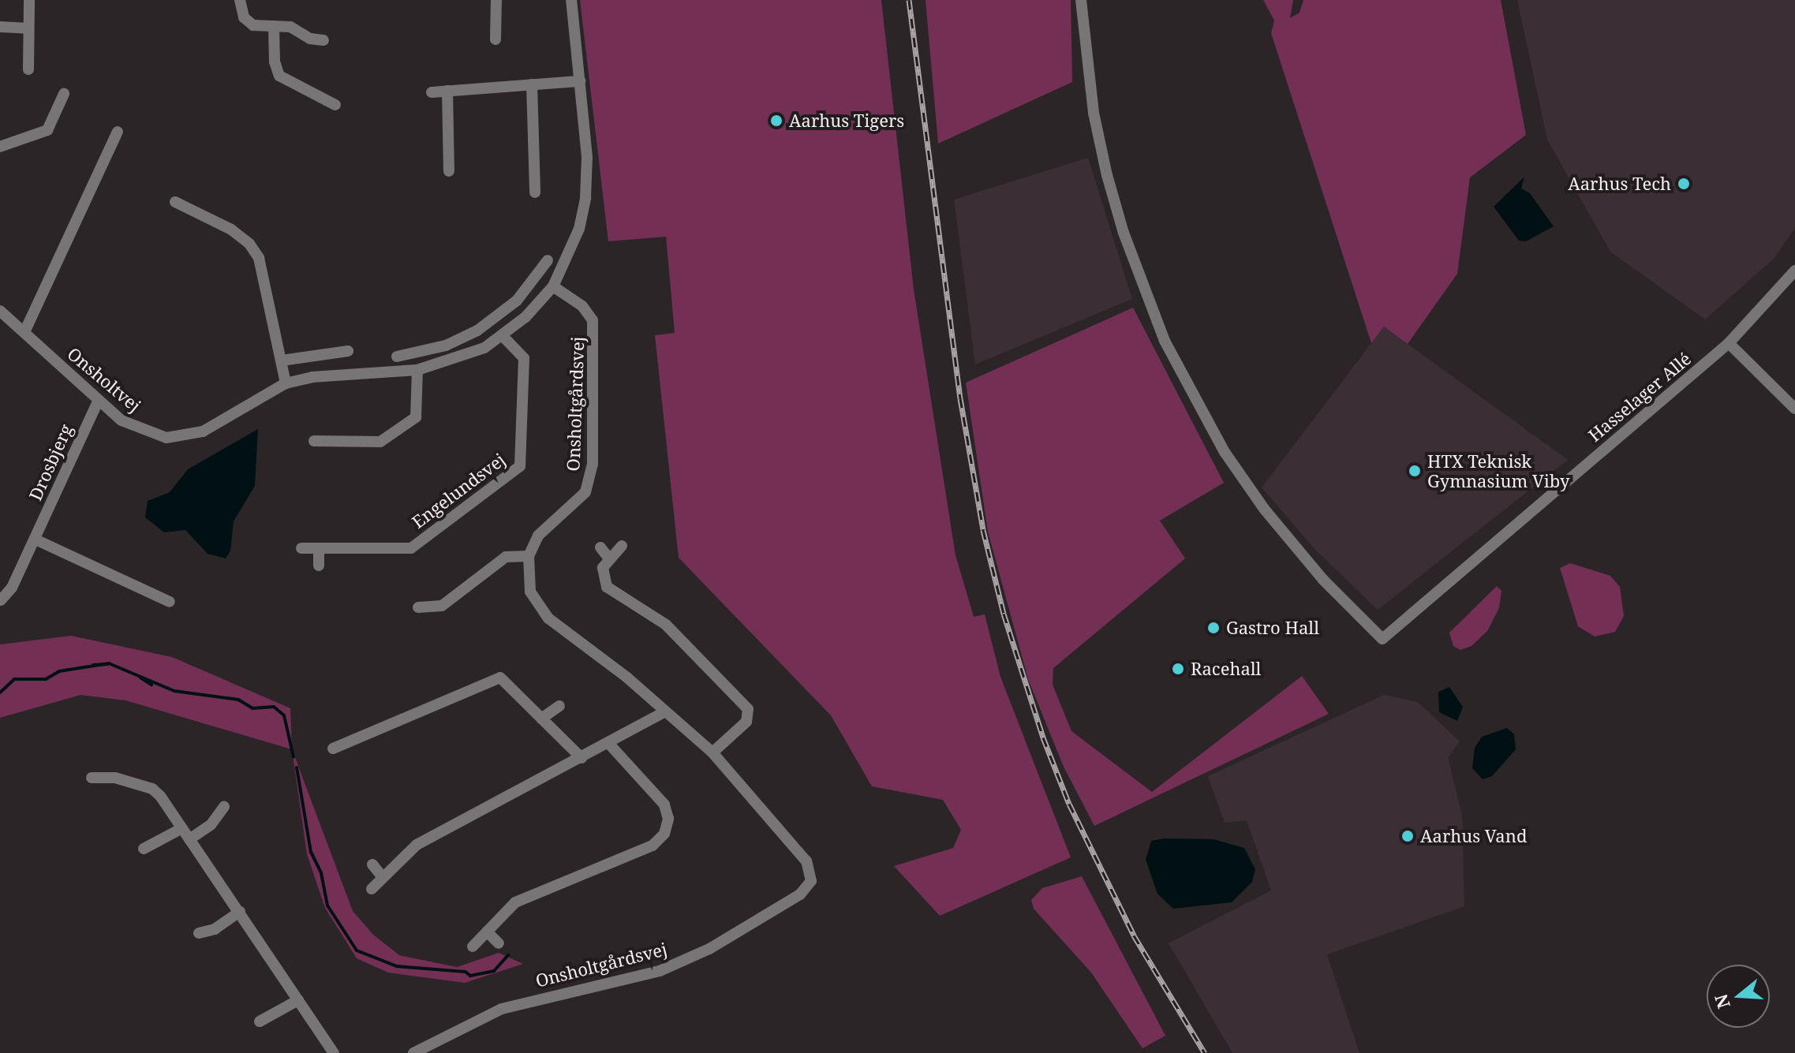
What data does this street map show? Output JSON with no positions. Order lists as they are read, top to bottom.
{
  "streets": {
    "street": [
      "Onsholtvej",
      "Hasselager Allé",
      "Onsholtgårdsvej",
      "Drosbjerg",
      "Engelundsvej"
    ]
  },
  "crossings": [
    ["Onsholtvej", "Drosbjerg"]
  ],
  "places": [
    "Aarhus Tigers",
    "Aarhus Tech",
    "HTX Teknisk Gymnasium Viby",
    "Gastro Hall",
    "Racehall",
    "Aarhus Vand"
  ],
  "north": "left"
}
